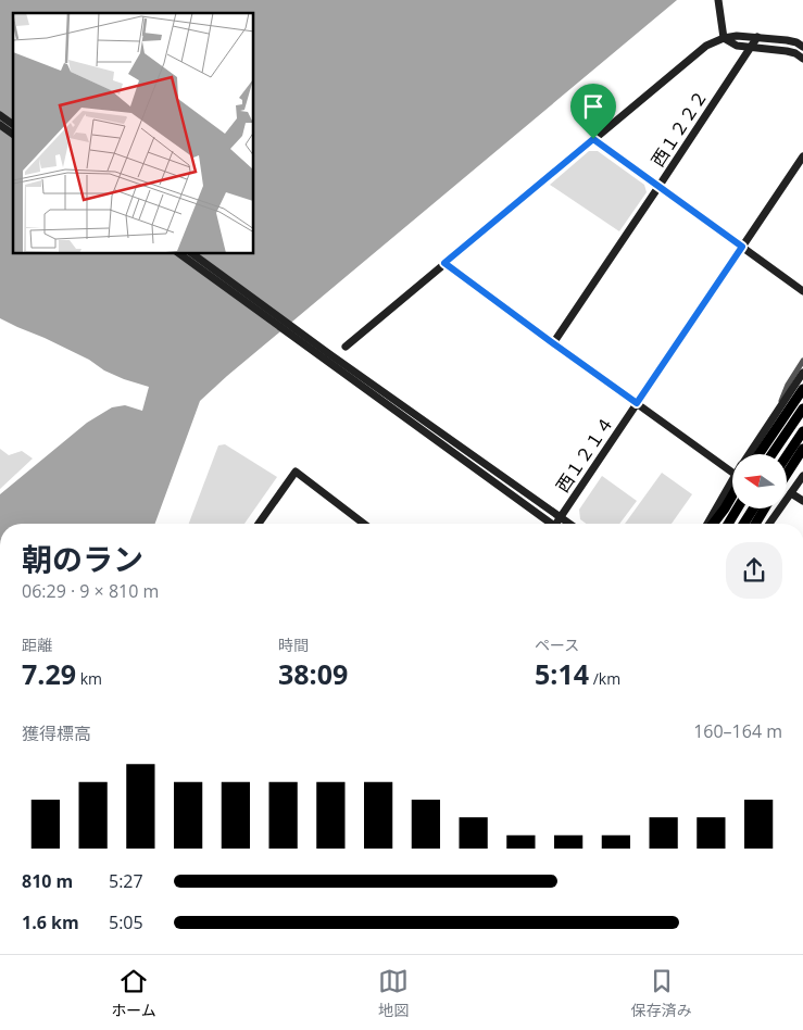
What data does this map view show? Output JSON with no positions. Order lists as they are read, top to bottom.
{
  "streets": {
    "street": ["西１２２２", "西１２１４"]
  },
  "north": "left",
  "page": {
    "heading": ["朝のラン", "06:29 · 9 × 810 m"],
    "stats": [
      ["距離", "7.29 km"],
      ["時間", "38:09"],
      ["ペース", "5:14 /km"]
    ],
    "chart": ["獲得標高", "160–164 m"],
    "list": [
      {
        "name": "810 m",
        "note": "5:27"
      },
      {
        "name": "1.6 km",
        "note": "5:05"
      }
    ],
    "tabs": ["ホーム", "地図", "保存済み"]
  }
}
